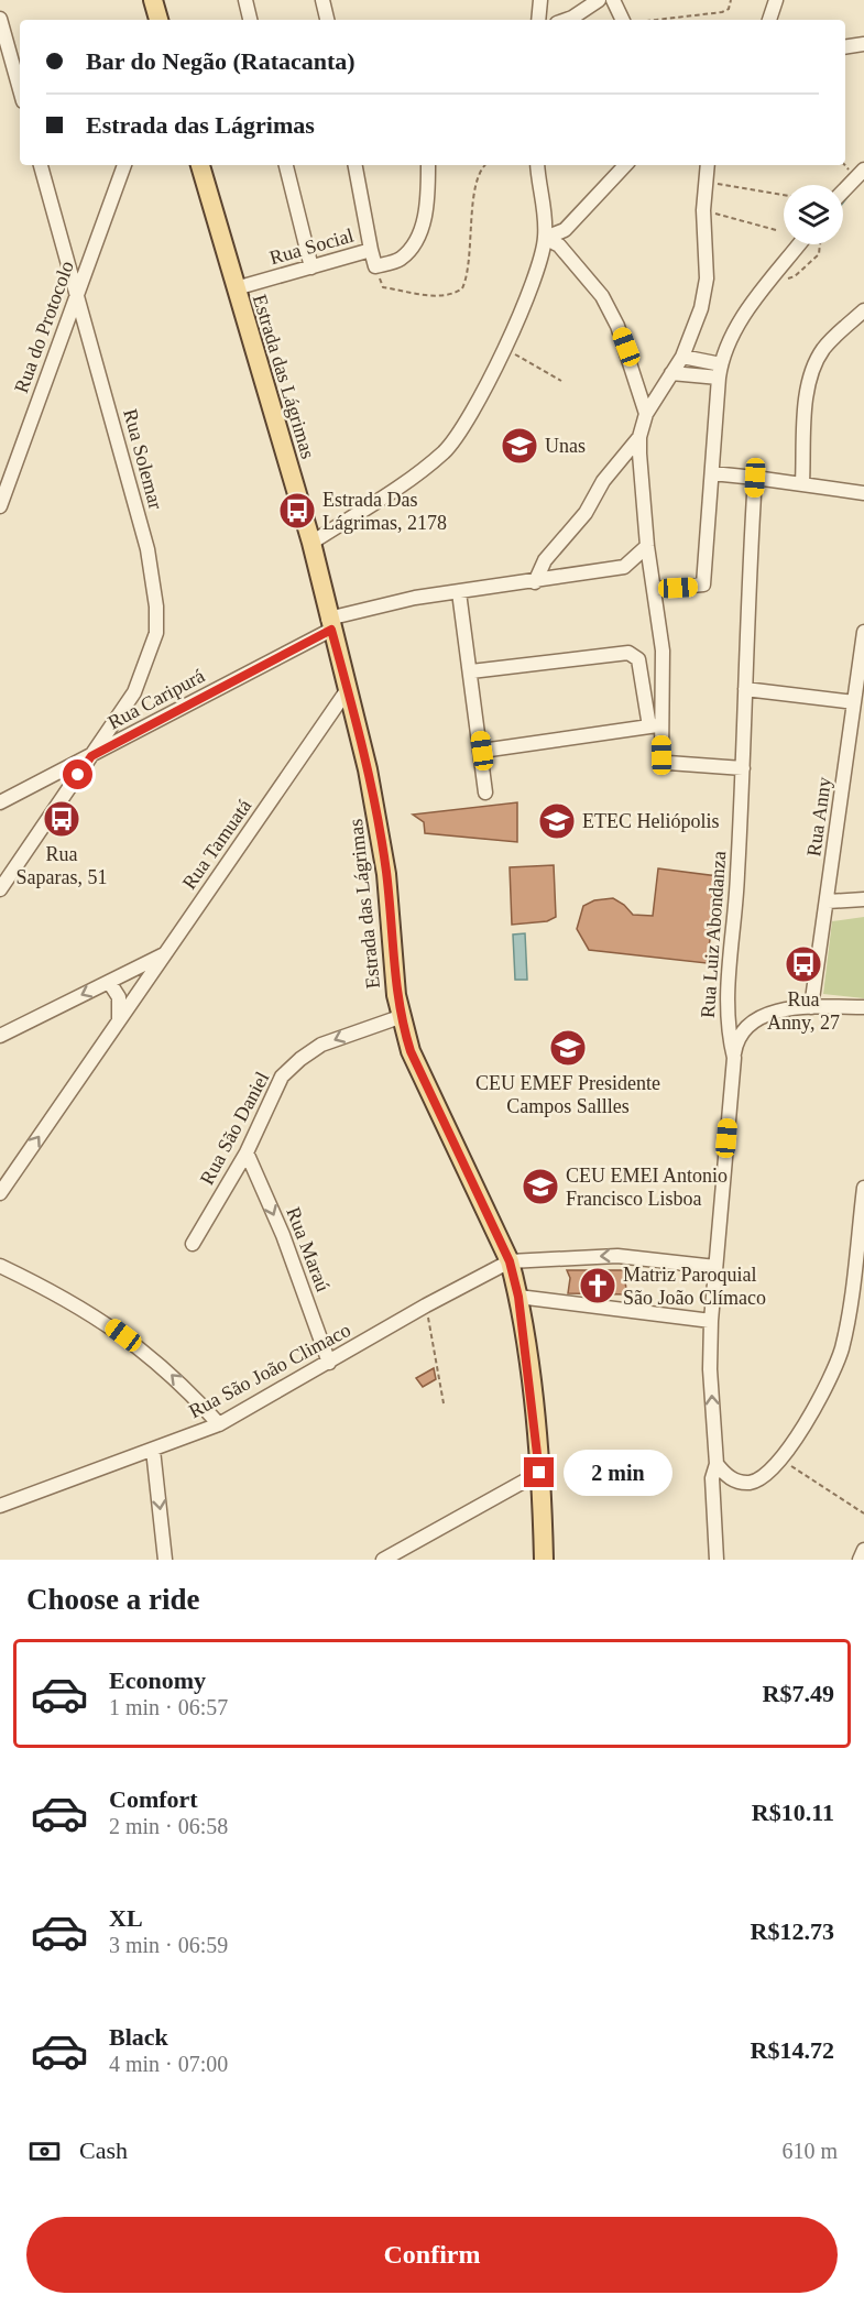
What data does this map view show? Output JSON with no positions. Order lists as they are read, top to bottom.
{
  "streets": {
    "main road": ["Estrada das Lágrimas"],
    "street": [
      "Rua Social",
      "Rua do Protocolo",
      "Rua Solemar",
      "Rua Caripurá",
      "Rua Anny",
      "Rua Tamuatá",
      "Rua Luiz Abondanza",
      "Rua São Daniel",
      "Rua Maraú",
      "Rua São João Climaco"
    ]
  },
  "crossings": [
    ["Rua Social", "Estrada das Lágrimas"],
    ["Rua do Protocolo", "Rua Solemar"],
    ["Estrada das Lágrimas", "Rua Caripurá"],
    ["Estrada das Lágrimas", "Rua Tamuatá"],
    ["Estrada das Lágrimas", "Rua São Daniel"],
    ["Estrada das Lágrimas", "Rua São João Climaco"],
    ["Rua Solemar", "Rua Caripurá"],
    ["Rua São Daniel", "Rua Maraú"],
    ["Rua Maraú", "Rua São João Climaco"]
  ],
  "one_way": ["Rua São Daniel", "Rua Maraú"],
  "places": {
    "school or university": [
      "Unas",
      "ETEC Heliópolis",
      "CEU EMEF Presidente Campos Sallles",
      "CEU EMEI Antonio Francisco Lisboa"
    ],
    "bus stop": ["Estrada Das Lágrimas, 2178", "Rua Saparas, 51", "Rua Anny, 27"],
    "church": ["Matriz Paroquial São João Clímaco"]
  },
  "page": {
    "banner": ["Bar do Negão (Ratacanta)", "Estrada das Lágrimas"],
    "bubble": "2 min",
    "heading": "Choose a ride",
    "list": [
      {
        "name": "Economy",
        "note": "1 min · 06:57",
        "value": "R$7.49"
      },
      {
        "name": "Comfort",
        "note": "2 min · 06:58",
        "value": "R$10.11"
      },
      {
        "name": "XL",
        "note": "3 min · 06:59",
        "value": "R$12.73"
      },
      {
        "name": "Black",
        "note": "4 min · 07:00",
        "value": "R$14.72"
      }
    ],
    "pay": ["Cash", "610 m"],
    "buttons": "Confirm"
  }
}
